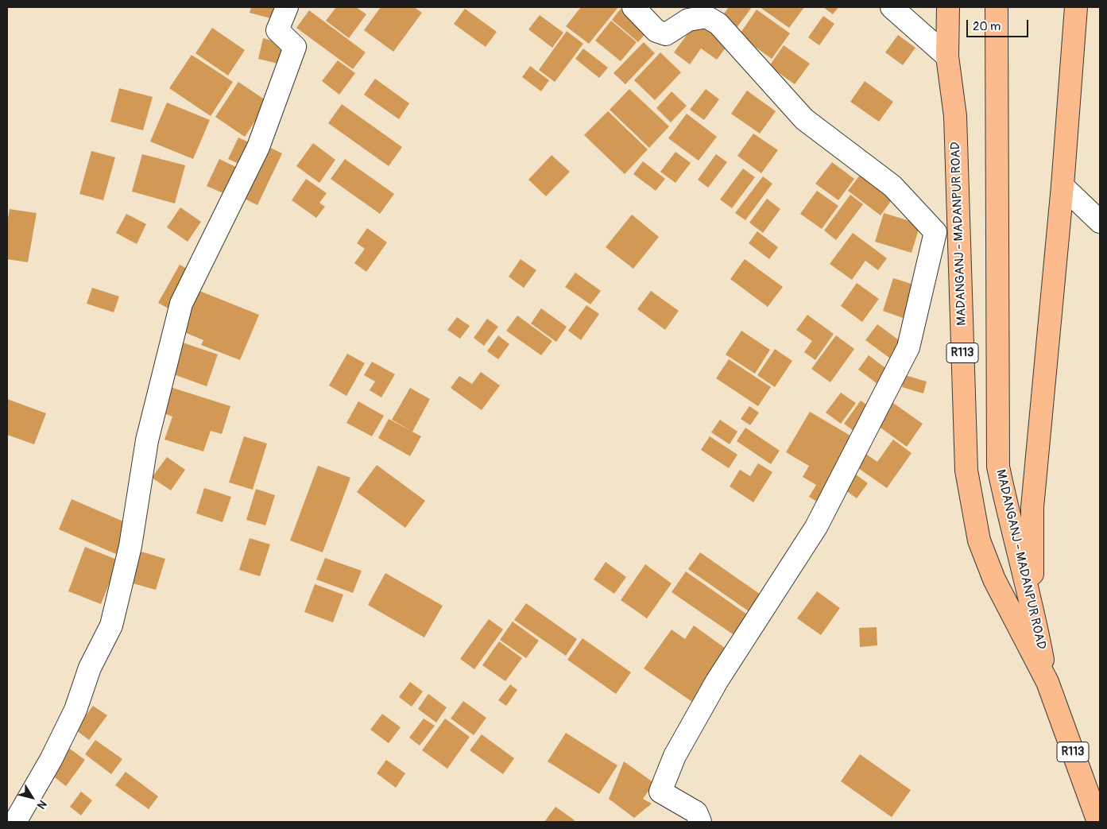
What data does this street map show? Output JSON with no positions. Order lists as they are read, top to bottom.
{
  "streets": {
    "main road": ["MADANGANJ - MADANPUR ROAD", "R113"]
  },
  "scale_bar": "20 m",
  "north": "bottom right"
}
